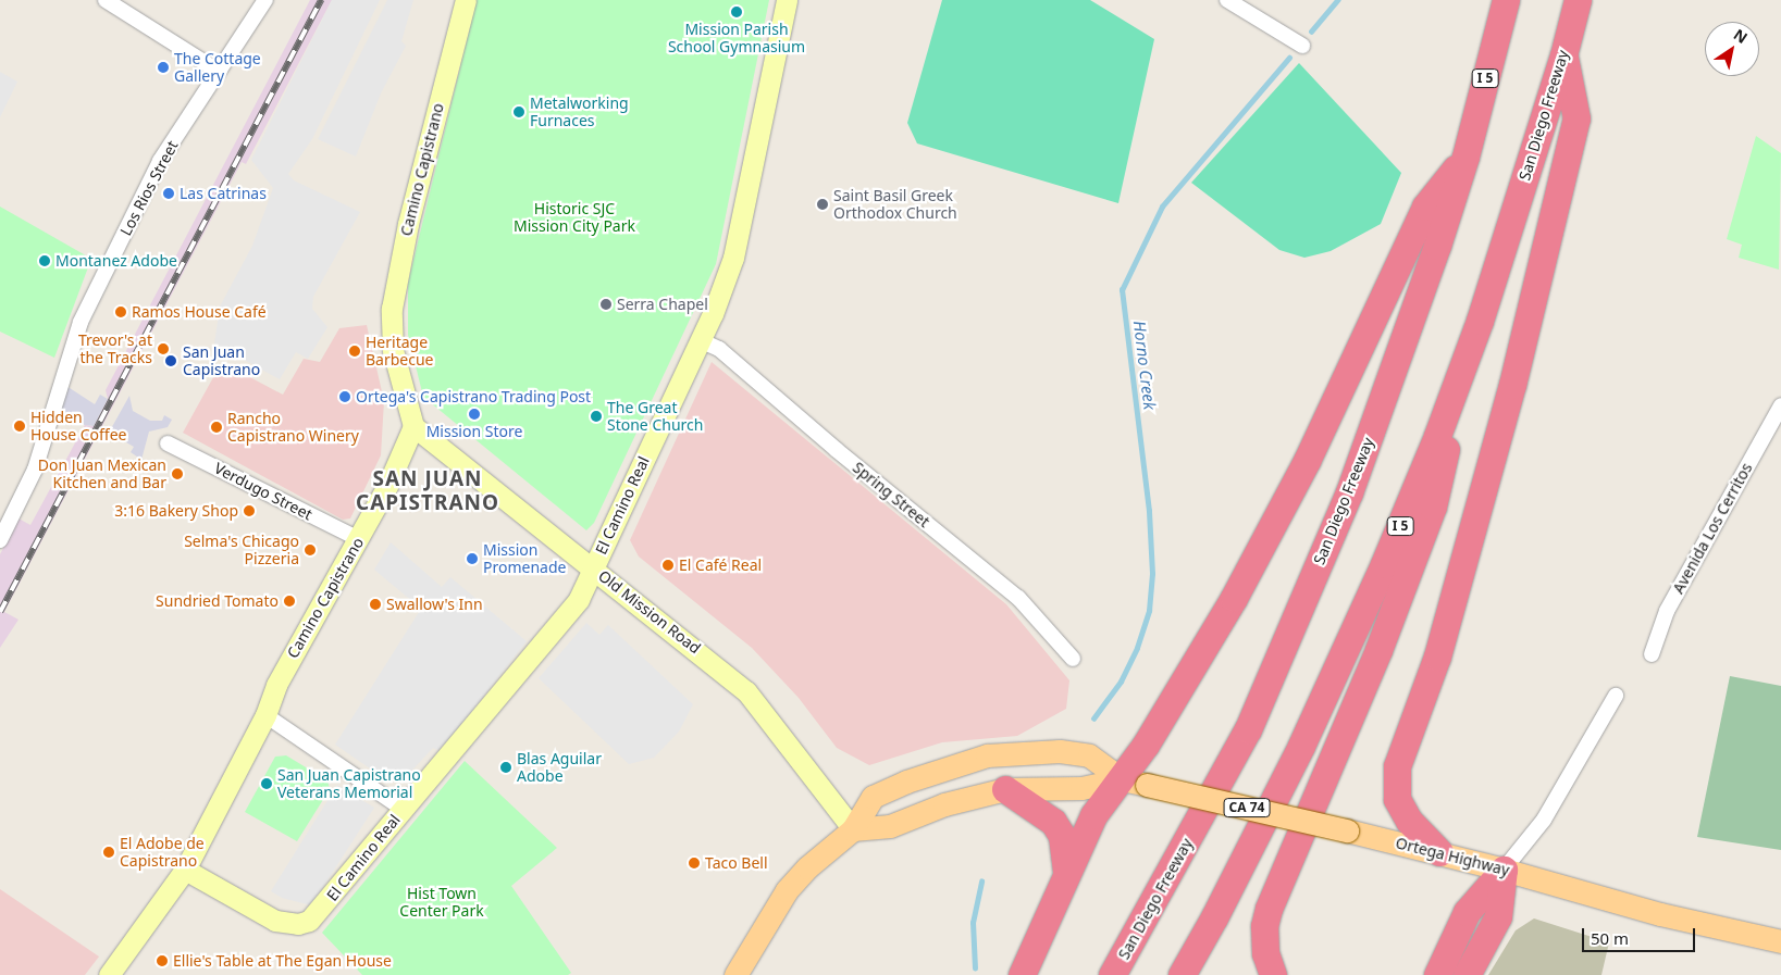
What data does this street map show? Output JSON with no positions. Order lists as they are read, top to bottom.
{
  "streets": {
    "highway": ["I 5", "San Diego Freeway"],
    "main road": [
      "Camino Capistrano",
      "El Camino Real",
      "Old Mission Road",
      "CA 74",
      "Ortega Highway"
    ],
    "street": [
      "Los Rios Street",
      "Verdugo Street",
      "Spring Street",
      "Avenida Los Cerritos"
    ]
  },
  "crossings": [
    ["Camino Capistrano", "Verdugo Street"],
    ["Camino Capistrano", "El Camino Real"],
    ["Camino Capistrano", "Old Mission Road"],
    ["Spring Street", "El Camino Real"],
    ["El Camino Real", "Old Mission Road"],
    ["Old Mission Road", "Ortega Highway"]
  ],
  "districts": ["SAN JUAN CAPISTRANO"],
  "water": ["Horno Creek"],
  "parks": ["Historic SJC Mission City Park", "Hist Town Center Park"],
  "places": [
    "Mission Parish School Gymnasium",
    "The Cottage Gallery",
    "Metalworking Furnaces",
    "Las Catrinas",
    "Saint Basil Greek Orthodox Church",
    "Montanez Adobe",
    "Serra Chapel",
    "Ramos House Café",
    "Trevor's at the Tracks",
    "Heritage Barbecue",
    "San Juan Capistrano",
    "Ortega's Capistrano Trading Post",
    "Mission Store",
    "The Great Stone Church",
    "Hidden House Coffee",
    "Rancho Capistrano Winery",
    "Don Juan Mexican Kitchen and Bar",
    "3:16 Bakery Shop",
    "Selma's Chicago Pizzeria",
    "Mission Promenade",
    "El Café Real",
    "Sundried Tomato",
    "Swallow's Inn",
    "Blas Aguilar Adobe",
    "San Juan Capistrano Veterans Memorial",
    "El Adobe de Capistrano",
    "Taco Bell",
    "Ellie's Table at The Egan House"
  ],
  "scale_bar": "50 m",
  "north": "top right"
}
